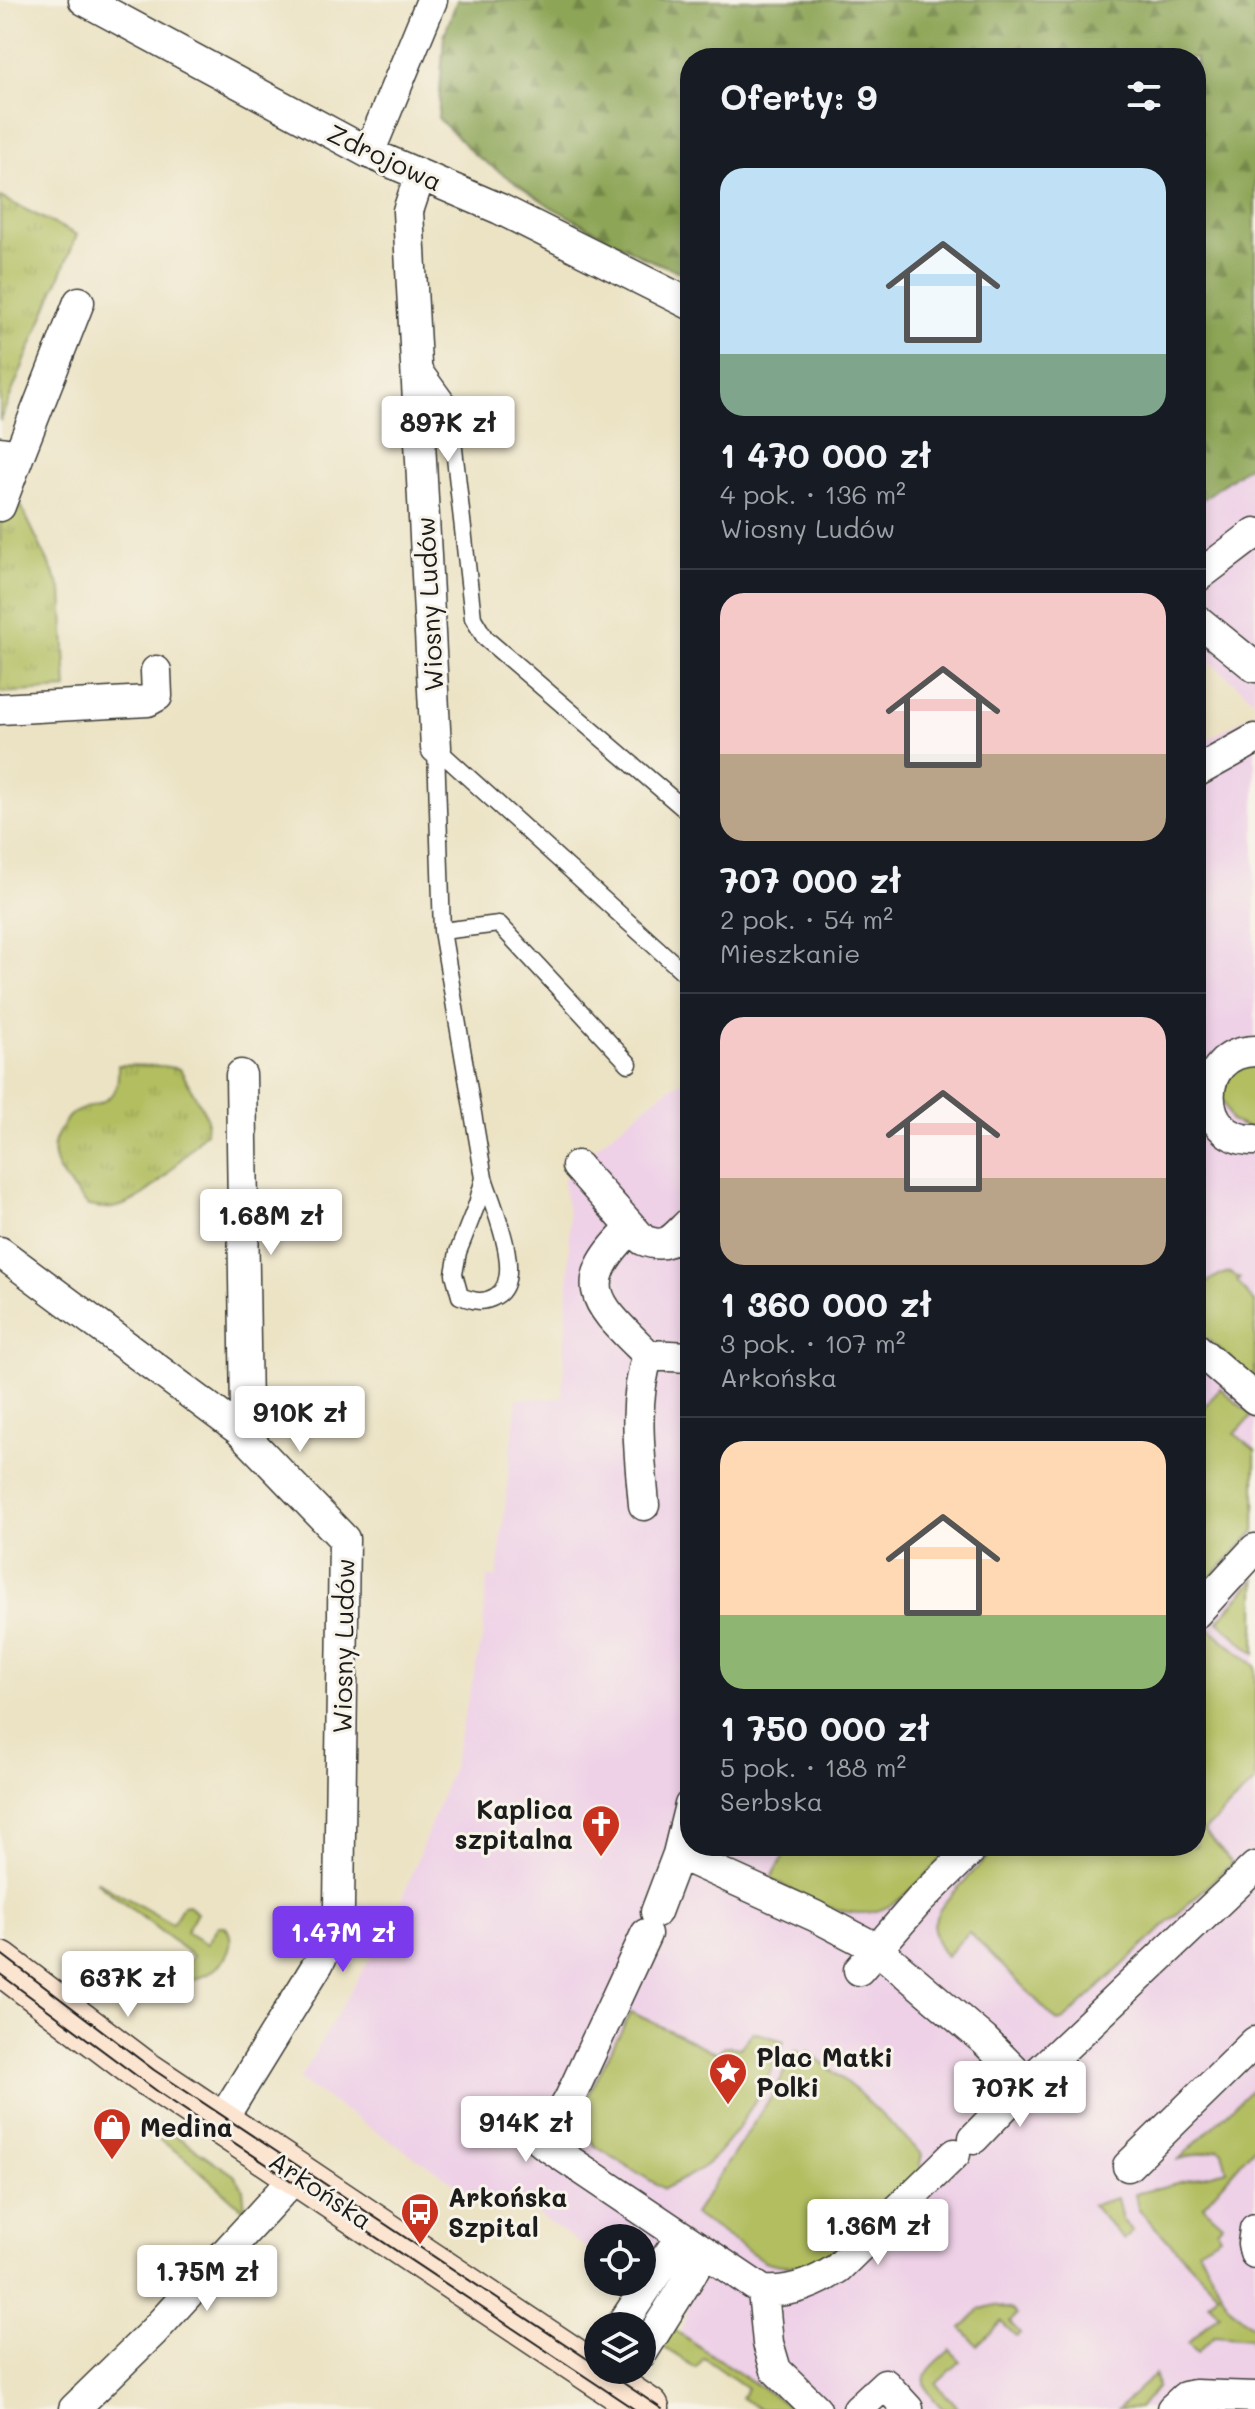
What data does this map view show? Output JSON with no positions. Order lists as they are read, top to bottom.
{
  "streets": {
    "street": ["Zdrojowa", "Wiosny Ludów", "Arkońska"]
  },
  "crossings": [
    ["Zdrojowa", "Wiosny Ludów"],
    ["Wiosny Ludów", "Arkońska"]
  ],
  "places": {
    "church": ["Kaplica szpitalna"],
    "place": ["Plac Matki Polki"],
    "shop": ["Medina"],
    "bus stop": ["Arkońska Szpital"]
  },
  "page": {
    "heading": "Oferty: 9",
    "list": [
      {
        "name": "1 470 000 zł",
        "note": "4 pok. · 136 m² · Wiosny Ludów"
      },
      {
        "name": "707 000 zł",
        "note": "2 pok. · 54 m² · Mieszkanie"
      },
      {
        "name": "1 360 000 zł",
        "note": "3 pok. · 107 m² · Arkońska"
      },
      {
        "name": "1 750 000 zł",
        "note": "5 pok. · 188 m² · Serbska"
      }
    ],
    "price": [
      "897K zł",
      "1.68M zł",
      "910K zł",
      "1.47M zł",
      "637K zł",
      "707K zł",
      "914K zł",
      "1.36M zł",
      "1.75M zł"
    ]
  }
}
